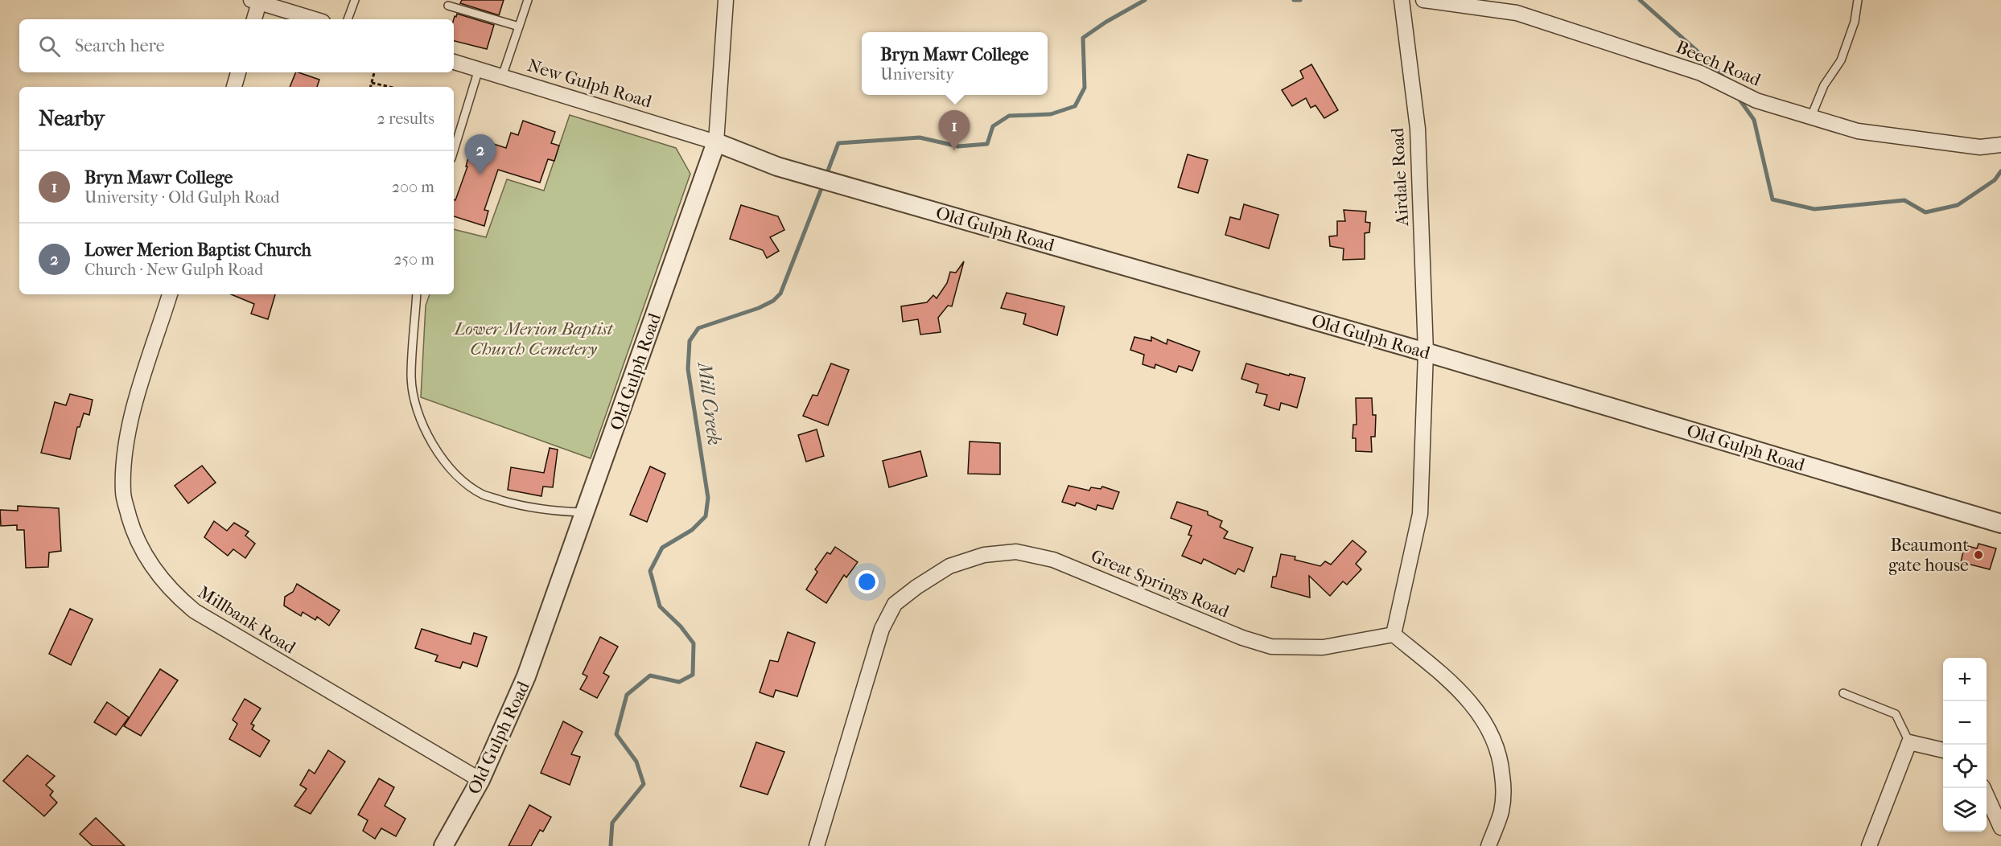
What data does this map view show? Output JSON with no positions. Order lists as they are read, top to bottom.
{
  "streets": {
    "street": [
      "Beech Road",
      "New Gulph Road",
      "Airdale Road",
      "Old Gulph Road",
      "Great Springs Road",
      "Millbank Road"
    ]
  },
  "crossings": [
    ["New Gulph Road", "Old Gulph Road"],
    ["Airdale Road", "Old Gulph Road"],
    ["Old Gulph Road", "Millbank Road"]
  ],
  "water": ["Mill Creek"],
  "parks": ["Lower Merion Baptist Church Cemetery"],
  "places": ["Beaumont gate house"],
  "page": {
    "search": "Search here",
    "popup": ["Bryn Mawr College", "University"],
    "heading": ["Nearby", "2 results"],
    "pins": ["1", "2"],
    "list": [
      {
        "mark": "1",
        "name": "Bryn Mawr College",
        "note": "University · Old Gulph Road",
        "value": "200 m"
      },
      {
        "mark": "2",
        "name": "Lower Merion Baptist Church",
        "note": "Church · New Gulph Road",
        "value": "250 m"
      }
    ],
    "map_buttons": ["+", "−"]
  }
}
